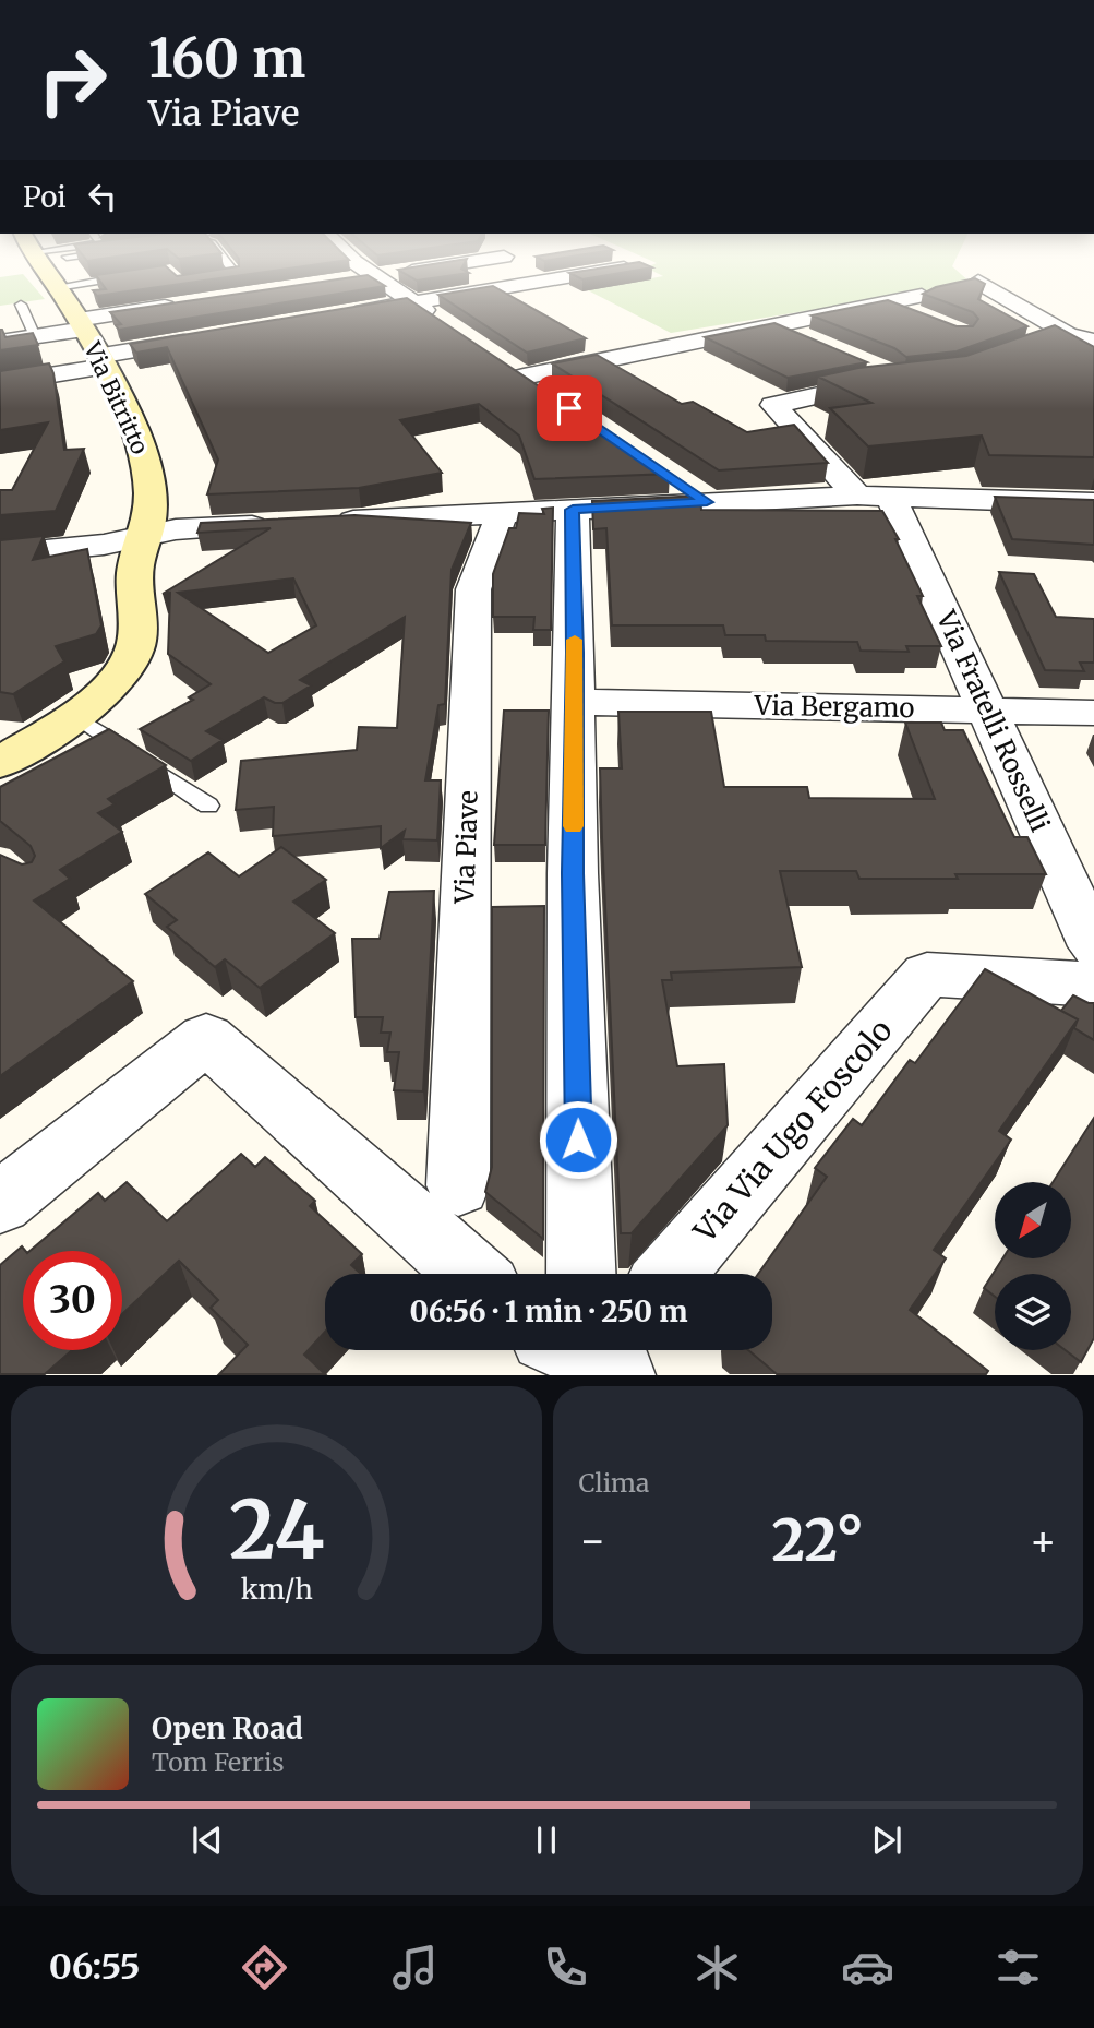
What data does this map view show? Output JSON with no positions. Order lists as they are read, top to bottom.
{
  "streets": {
    "street": [
      "Via Bitritto",
      "Via Bergamo",
      "Via Fratelli Rosselli",
      "Via Piave",
      "Via Via Ugo Foscolo"
    ]
  },
  "crossings": [
    ["Via Bergamo", "Via Fratelli Rosselli"]
  ],
  "north": "bottom left",
  "page": {
    "turn": ["160 m", "Via Piave"],
    "then": "Poi",
    "limit": "30",
    "trip": "06:56 · 1 min · 250 m",
    "tile": "Clima",
    "heat": ["−", "22°", "+"],
    "song": ["Open Road", "Tom Ferris"],
    "tabs": "06:55",
    "gauge": ["24", "km/h"]
  }
}
